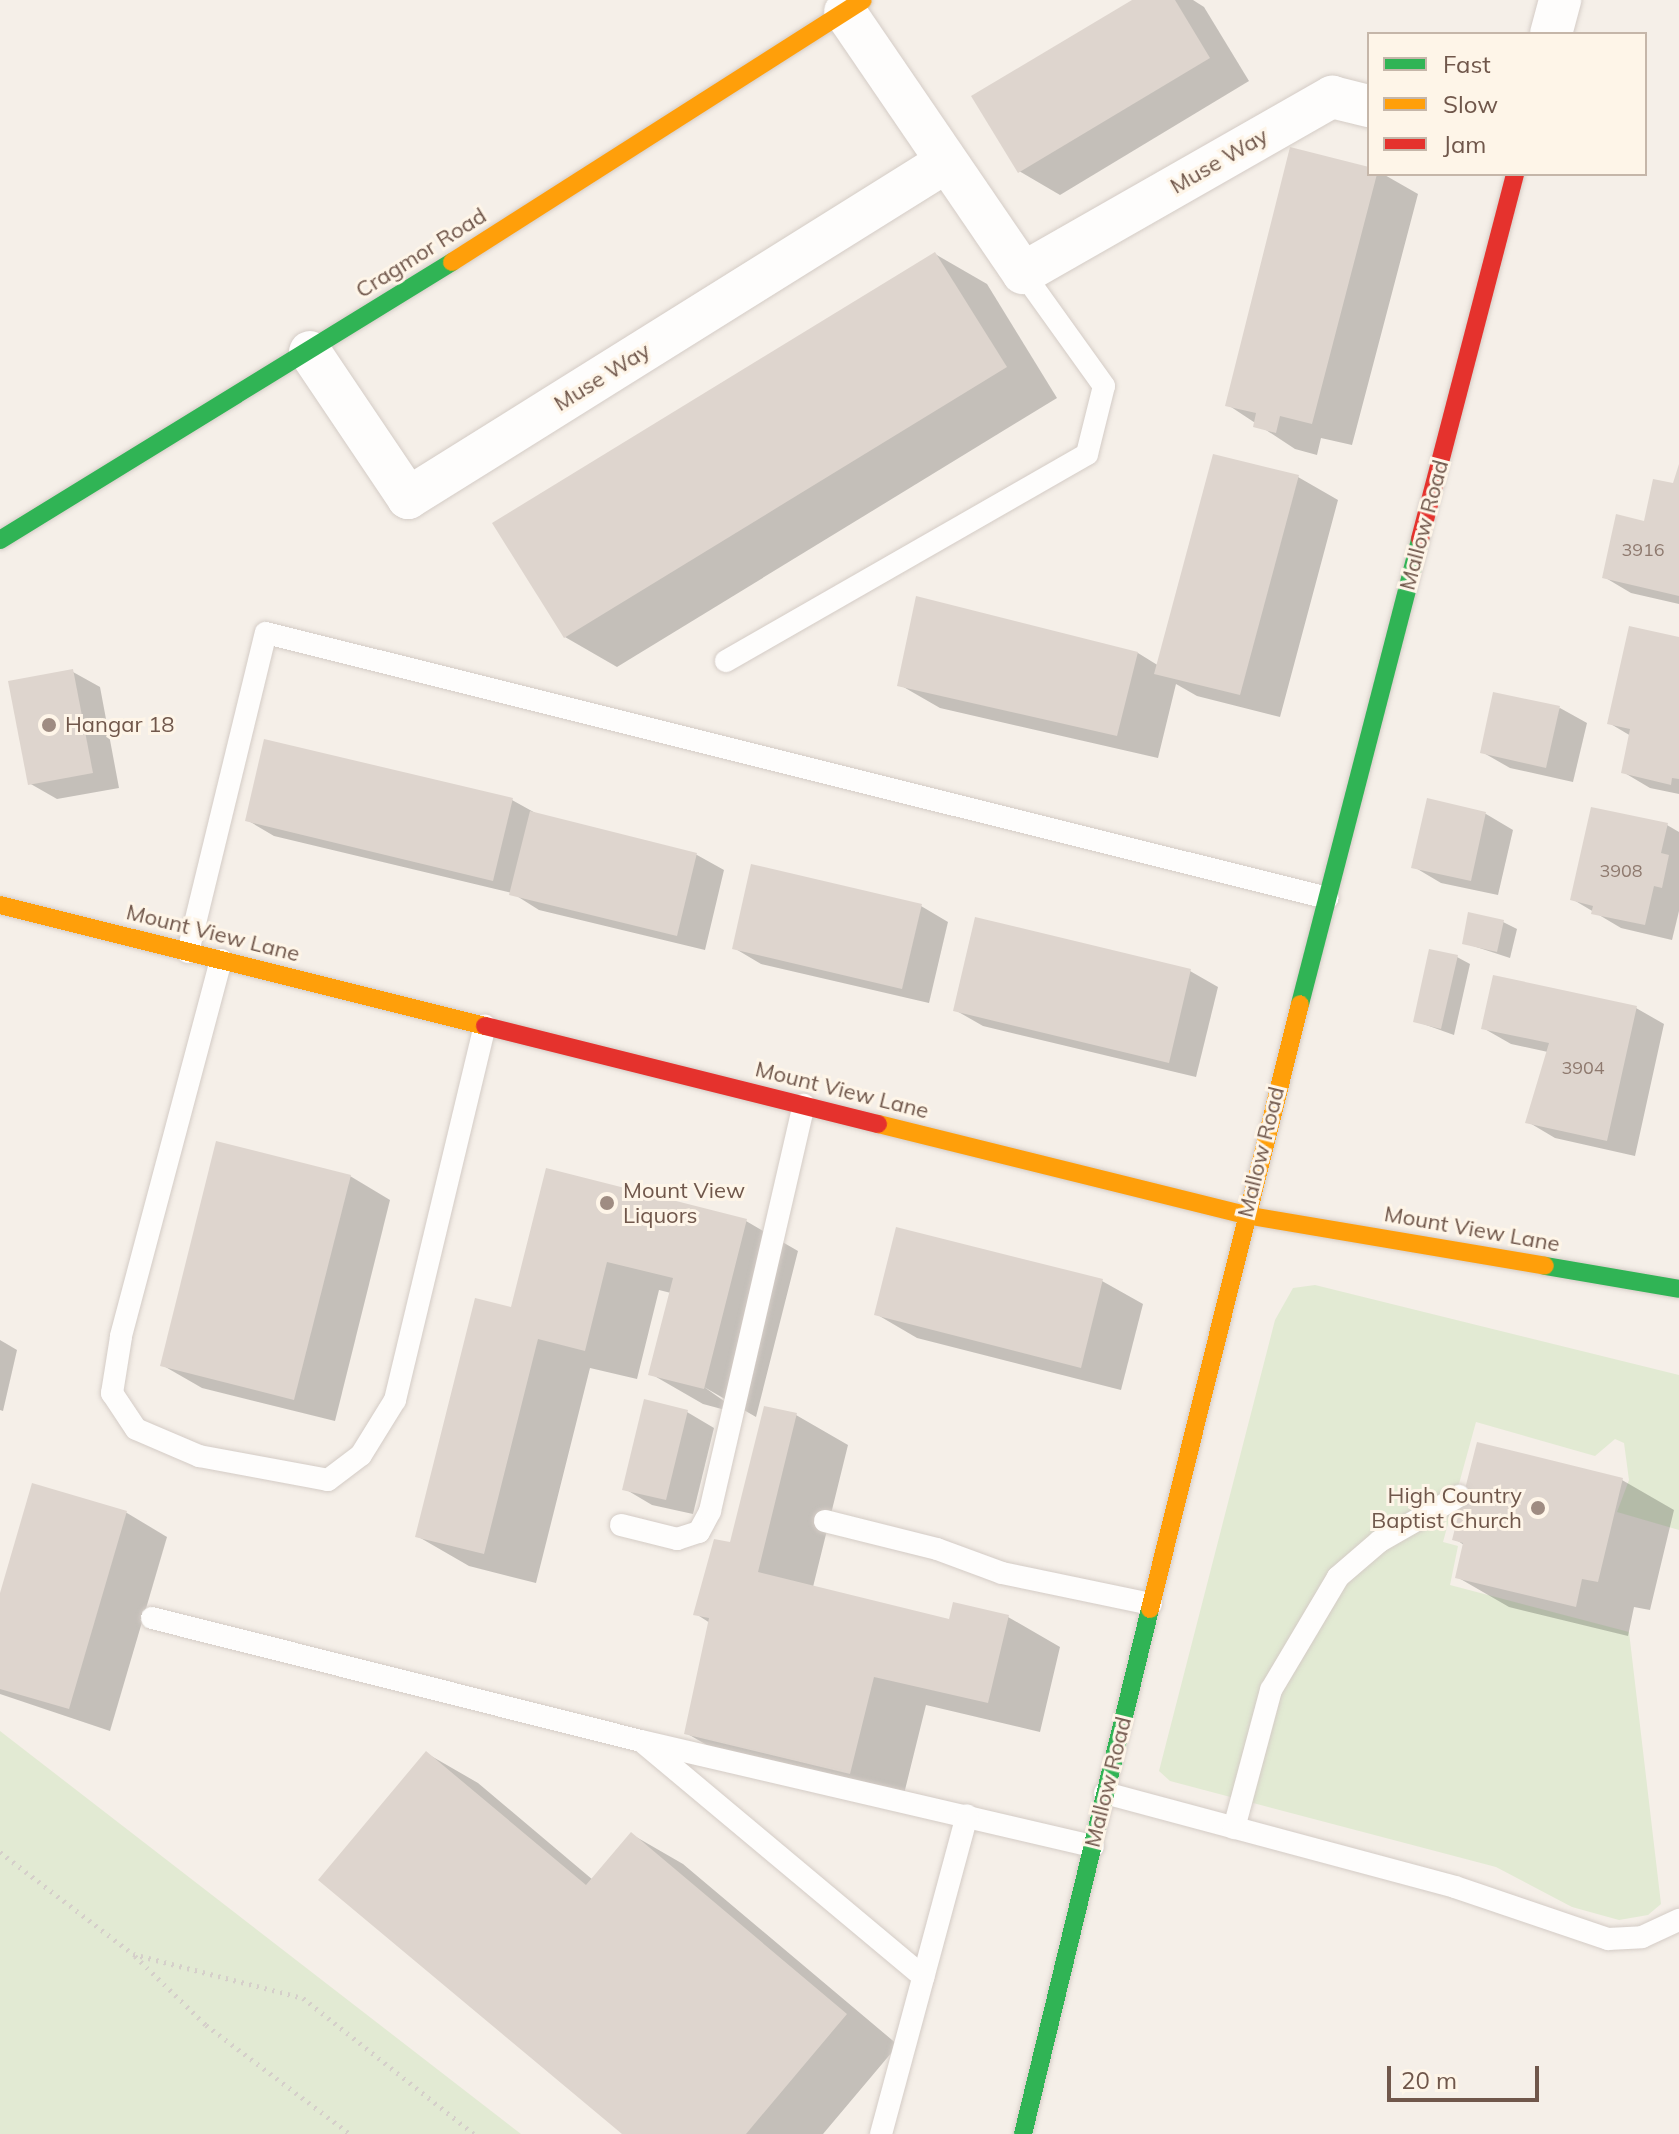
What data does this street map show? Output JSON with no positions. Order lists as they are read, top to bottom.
{
  "streets": {
    "street": [
      "Muse Way",
      "Cragmor Road",
      "Mallow Road",
      "Mount View Lane"
    ]
  },
  "crossings": [
    ["Muse Way", "Cragmor Road"],
    ["Mallow Road", "Mount View Lane"]
  ],
  "places": ["Hangar 18", "Mount View Liquors", "High Country Baptist Church"],
  "house_numbers": ["3916", "3908", "3904"],
  "legend": ["Fast", "Slow", "Jam"],
  "scale_bar": "20 m"
}
